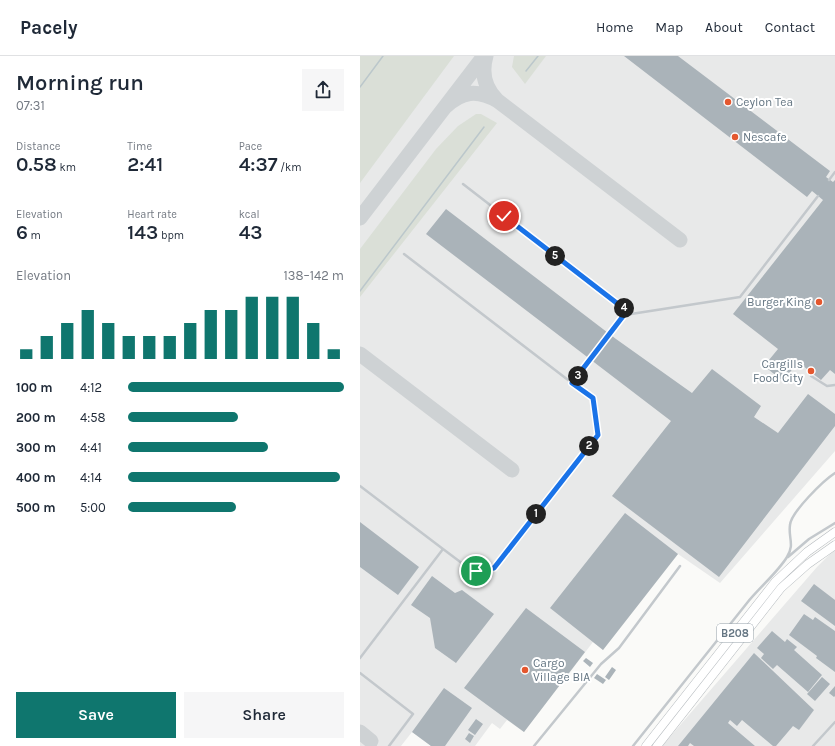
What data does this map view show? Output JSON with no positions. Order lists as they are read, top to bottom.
{
  "streets": {
    "main road": ["B208"]
  },
  "places": [
    "Ceylon Tea",
    "Nescafe",
    "Burger King",
    "Cargills Food City",
    "Cargo Village BIA"
  ],
  "page": {
    "header": "Pacely",
    "nav": [
      "Home",
      "Map",
      "About",
      "Contact"
    ],
    "heading": ["Morning run", "07:31"],
    "stats": [
      ["Distance", "0.58 km"],
      ["Time", "2:41"],
      ["Pace", "4:37 /km"],
      ["Elevation", "6 m"],
      ["Heart rate", "143 bpm"],
      ["kcal", "43"]
    ],
    "pins": [
      "5",
      "4",
      "3",
      "2",
      "1"
    ],
    "chart": ["Elevation", "138–142 m"],
    "list": [
      {
        "name": "100 m",
        "note": "4:12"
      },
      {
        "name": "200 m",
        "note": "4:58"
      },
      {
        "name": "300 m",
        "note": "4:41"
      },
      {
        "name": "400 m",
        "note": "4:14"
      },
      {
        "name": "500 m",
        "note": "5:00"
      }
    ],
    "buttons": ["Save", "Share"]
  }
}
